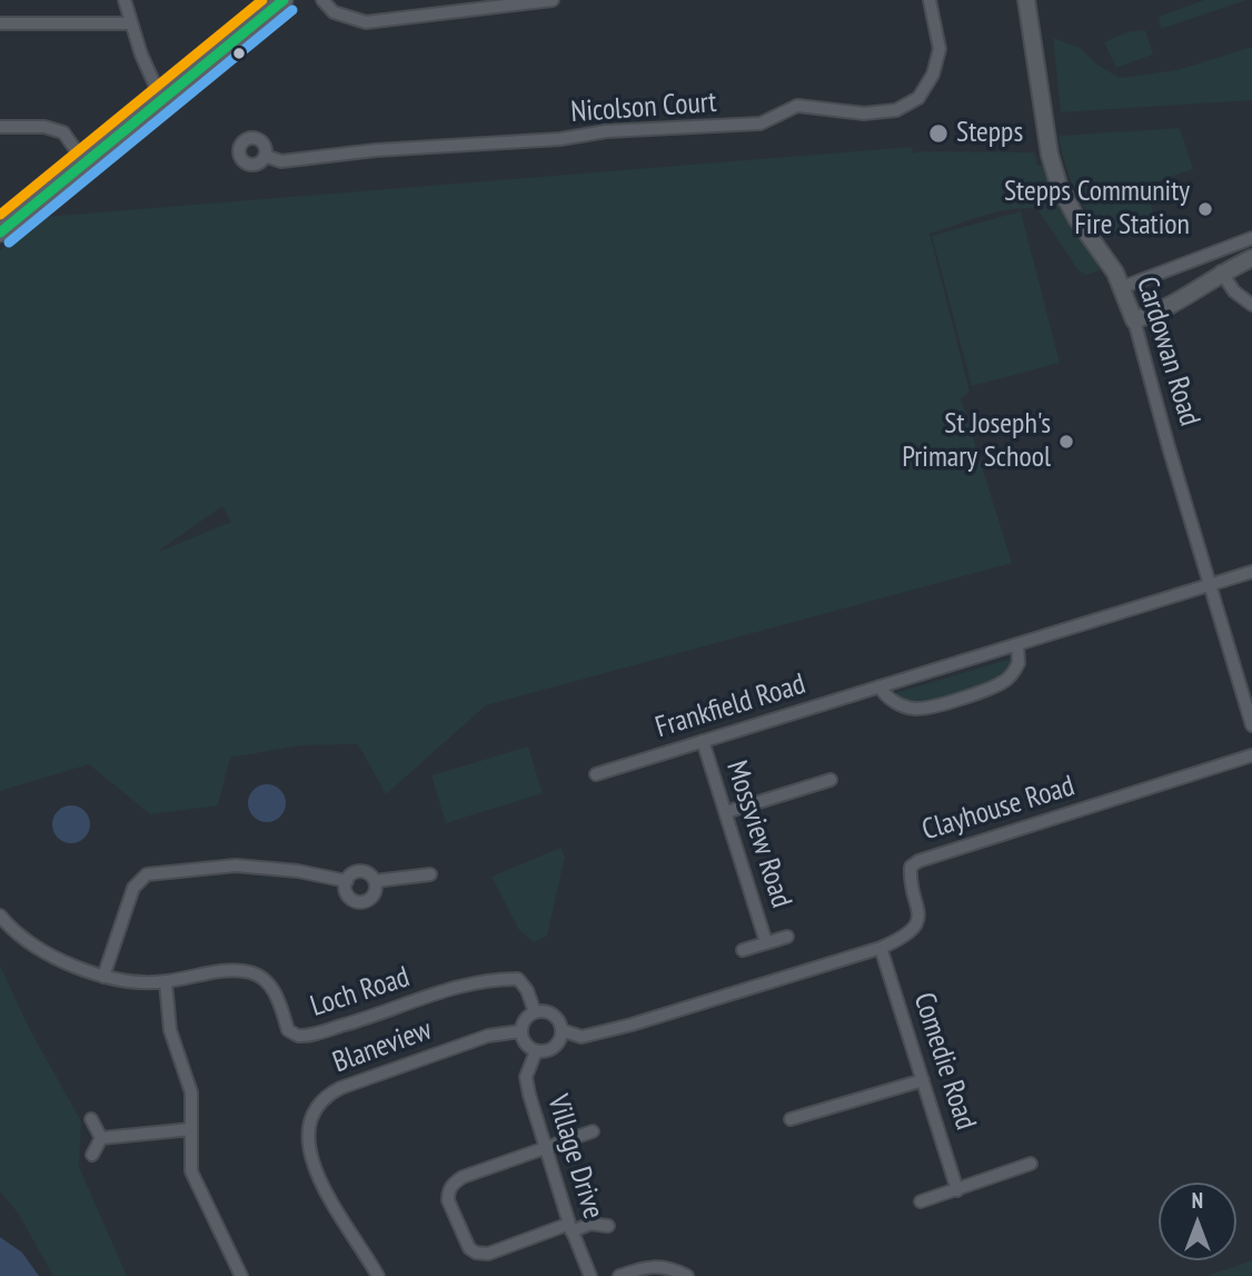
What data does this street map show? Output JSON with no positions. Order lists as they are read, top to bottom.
{
  "streets": {
    "street": [
      "Nicolson Court",
      "Cardowan Road",
      "Frankfield Road",
      "Clayhouse Road",
      "Mossview Road",
      "Loch Road",
      "Blaneview",
      "Comedie Road",
      "Village Drive"
    ]
  },
  "crossings": [
    ["Cardowan Road", "Frankfield Road"],
    ["Frankfield Road", "Mossview Road"],
    ["Clayhouse Road", "Loch Road"],
    ["Clayhouse Road", "Blaneview"],
    ["Clayhouse Road", "Comedie Road"],
    ["Clayhouse Road", "Village Drive"],
    ["Loch Road", "Blaneview"],
    ["Loch Road", "Village Drive"],
    ["Blaneview", "Village Drive"]
  ],
  "places": ["Stepps", "Stepps Community Fire Station", "St Joseph's Primary School"],
  "north": "top"
}
